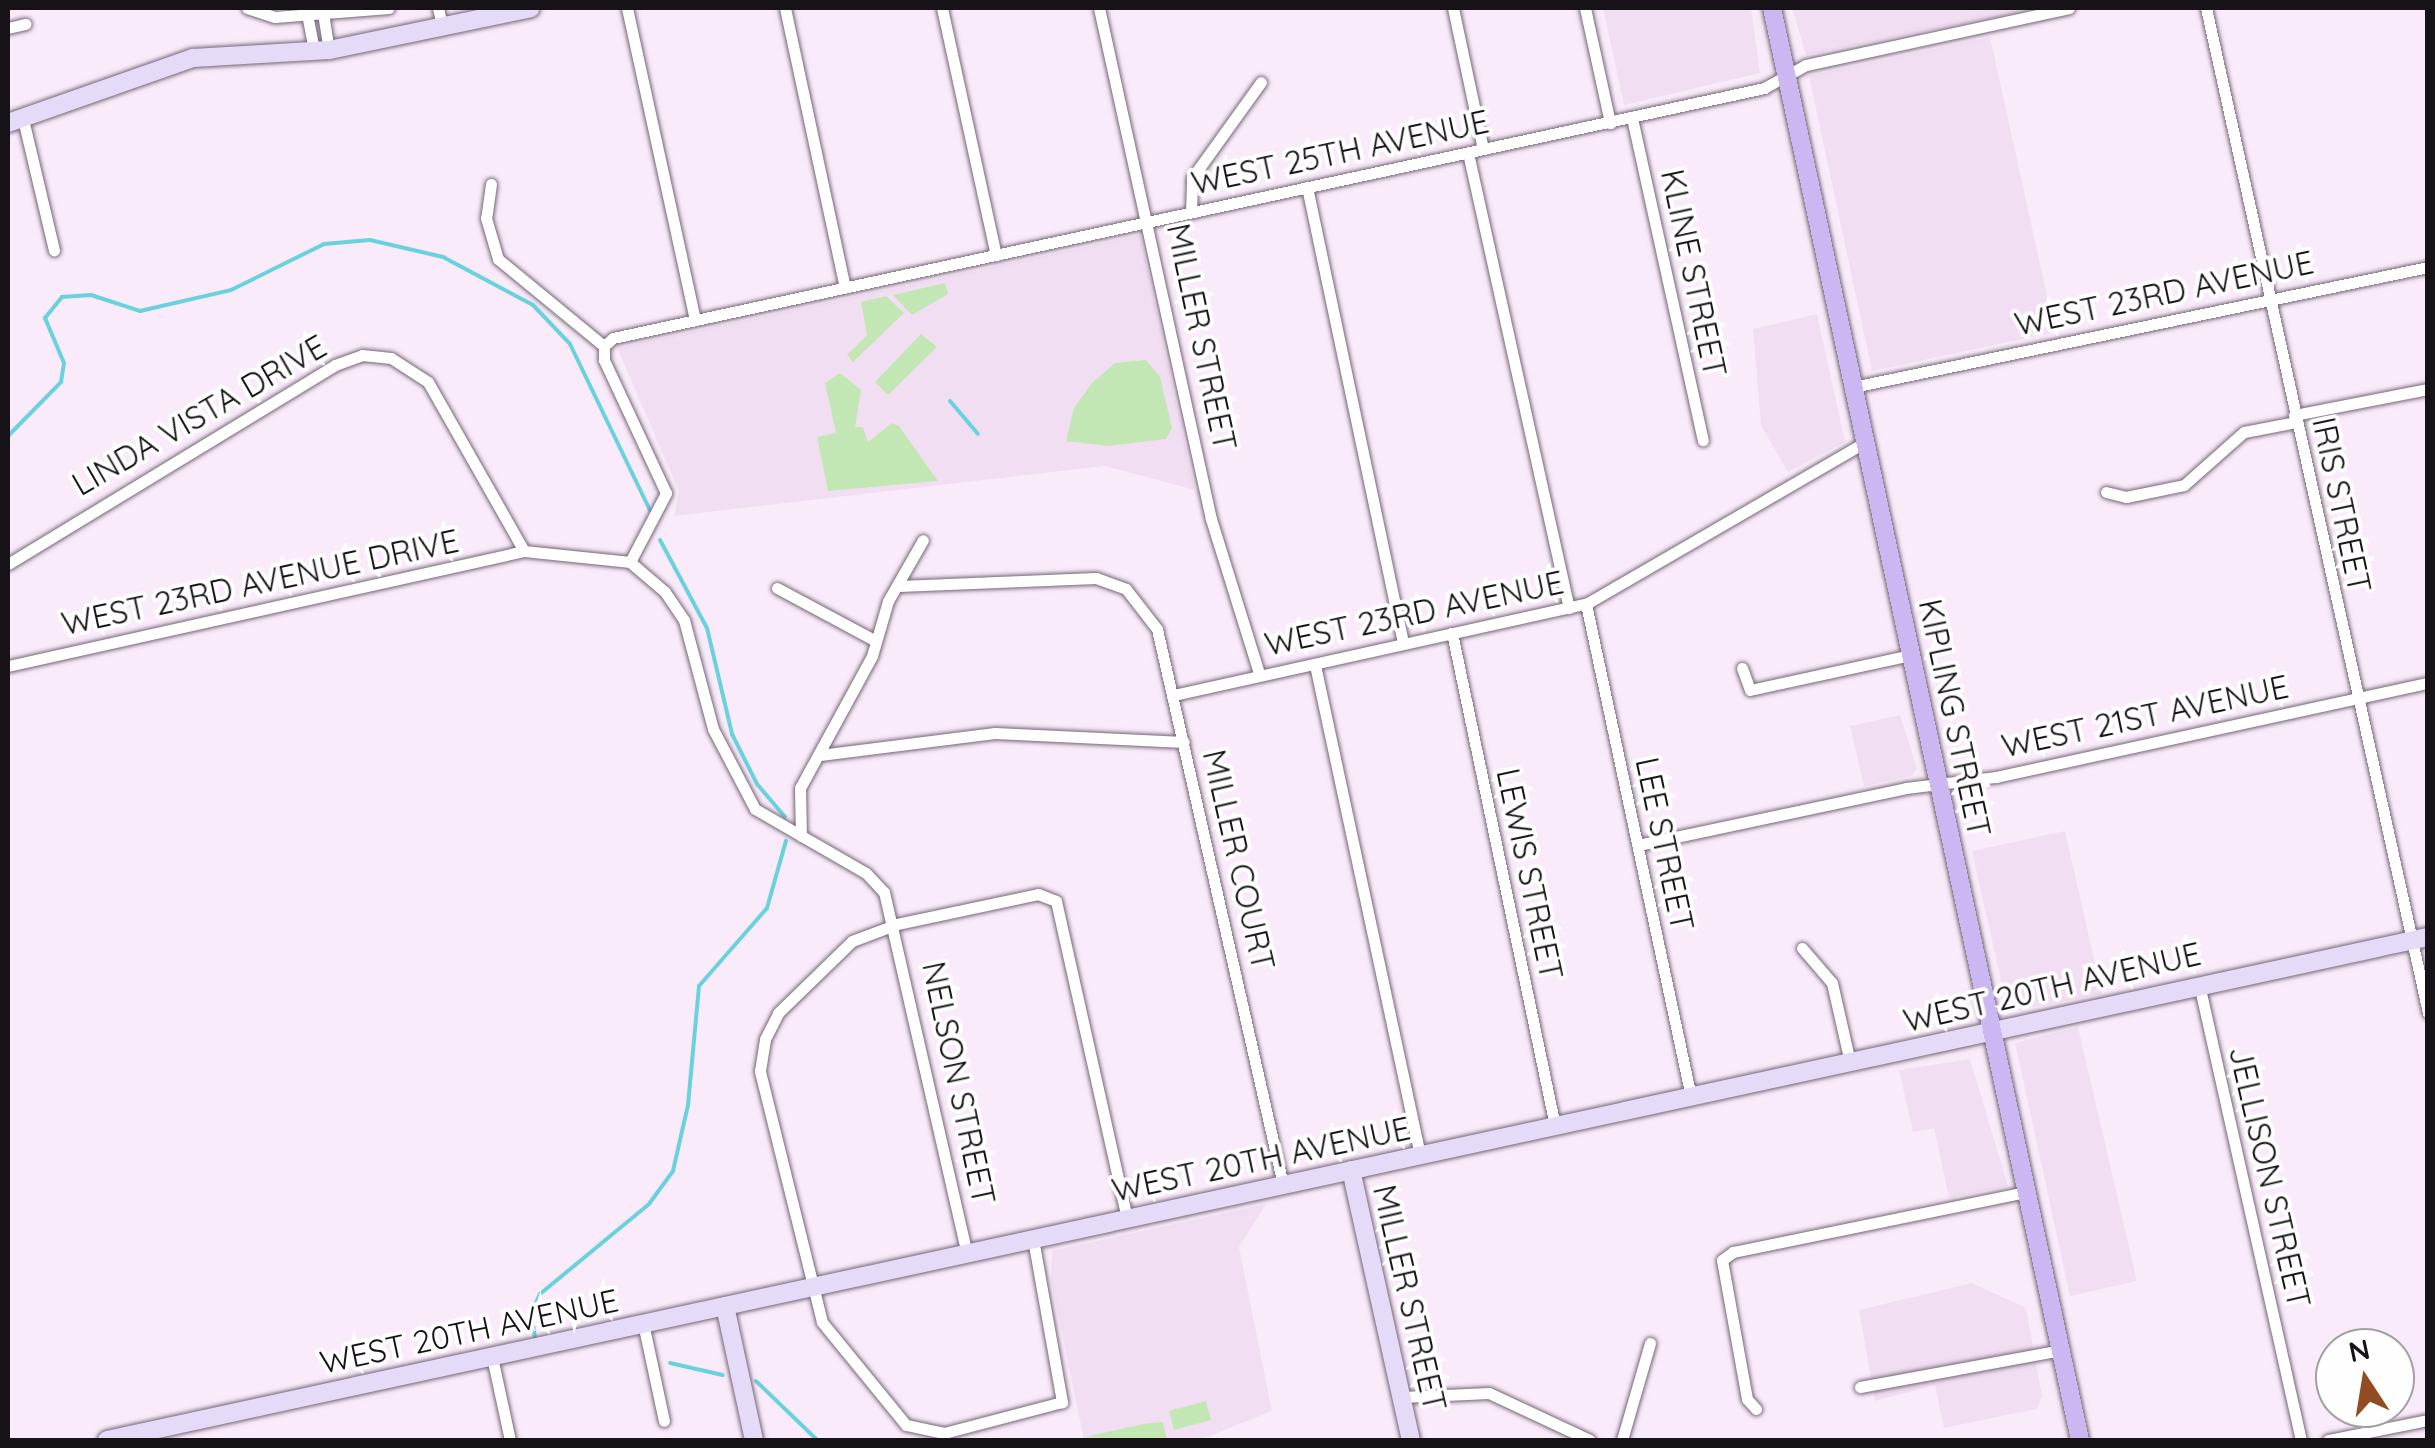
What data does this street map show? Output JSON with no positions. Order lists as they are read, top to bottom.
{
  "streets": {
    "main road": ["KIPLING STREET"],
    "street": [
      "WEST 25TH AVENUE",
      "KLINE STREET",
      "WEST 23RD AVENUE",
      "MILLER STREET",
      "LINDA VISTA DRIVE",
      "IRIS STREET",
      "WEST 23RD AVENUE DRIVE",
      "WEST 21ST AVENUE",
      "LEE STREET",
      "MILLER COURT",
      "LEWIS STREET",
      "WEST 20TH AVENUE",
      "NELSON STREET",
      "JELLISON STREET"
    ]
  },
  "crossings": [
    ["WEST 25TH AVENUE", "KLINE STREET"],
    ["WEST 25TH AVENUE", "MILLER STREET"],
    ["WEST 25TH AVENUE", "KIPLING STREET"],
    ["WEST 23RD AVENUE", "MILLER STREET"],
    ["WEST 23RD AVENUE", "IRIS STREET"],
    ["WEST 23RD AVENUE", "KIPLING STREET"],
    ["WEST 23RD AVENUE", "LEE STREET"],
    ["WEST 23RD AVENUE", "MILLER COURT"],
    ["WEST 23RD AVENUE", "LEWIS STREET"],
    ["MILLER STREET", "WEST 20TH AVENUE"],
    ["LINDA VISTA DRIVE", "WEST 23RD AVENUE DRIVE"],
    ["IRIS STREET", "WEST 21ST AVENUE"],
    ["IRIS STREET", "WEST 20TH AVENUE"],
    ["WEST 21ST AVENUE", "KIPLING STREET"],
    ["WEST 21ST AVENUE", "LEE STREET"],
    ["KIPLING STREET", "WEST 20TH AVENUE"],
    ["LEE STREET", "WEST 20TH AVENUE"],
    ["MILLER COURT", "WEST 20TH AVENUE"],
    ["LEWIS STREET", "WEST 20TH AVENUE"],
    ["WEST 20TH AVENUE", "NELSON STREET"],
    ["WEST 20TH AVENUE", "JELLISON STREET"]
  ],
  "north": "top"
}
